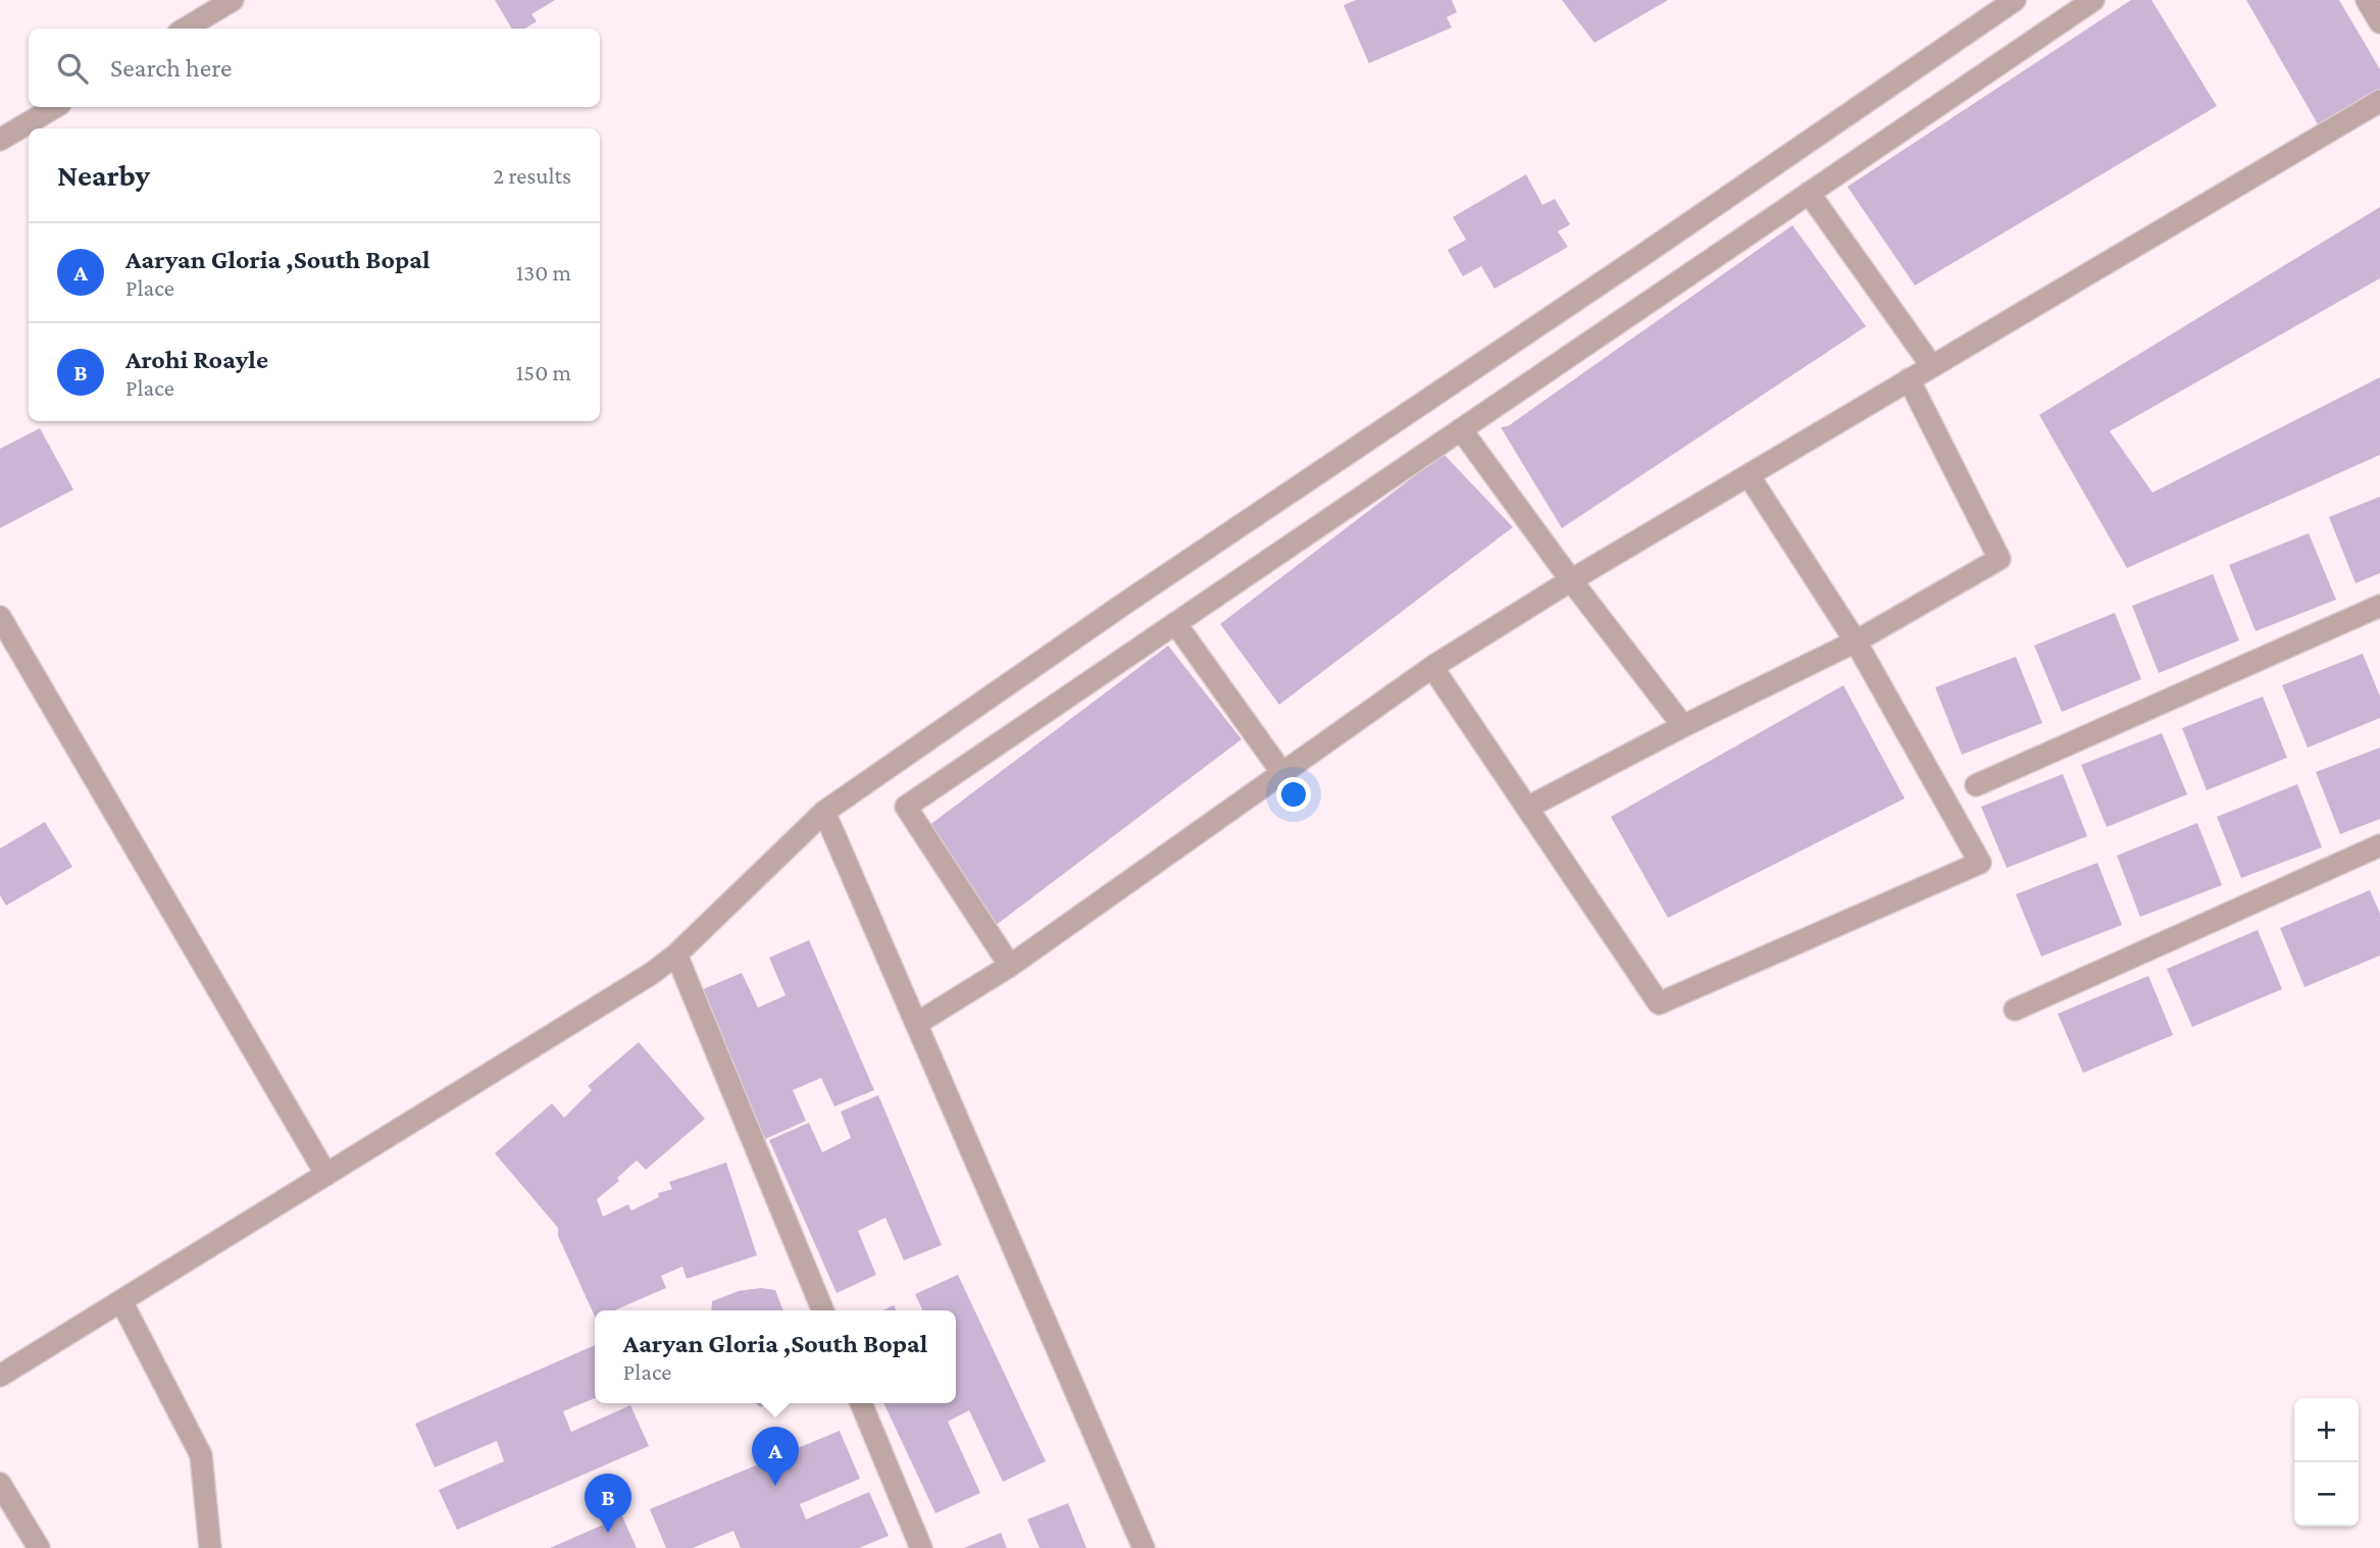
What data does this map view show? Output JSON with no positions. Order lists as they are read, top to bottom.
{
  "page": {
    "search": "Search here",
    "heading": ["Nearby", "2 results"],
    "list": [
      {
        "mark": "A",
        "name": "Aaryan Gloria ,South Bopal",
        "note": "Place",
        "value": "130 m"
      },
      {
        "mark": "B",
        "name": "Arohi Roayle",
        "note": "Place",
        "value": "150 m"
      }
    ],
    "popup": ["Aaryan Gloria ,South Bopal", "Place"],
    "map_buttons": ["+", "−"],
    "pins": ["A", "B"]
  }
}
